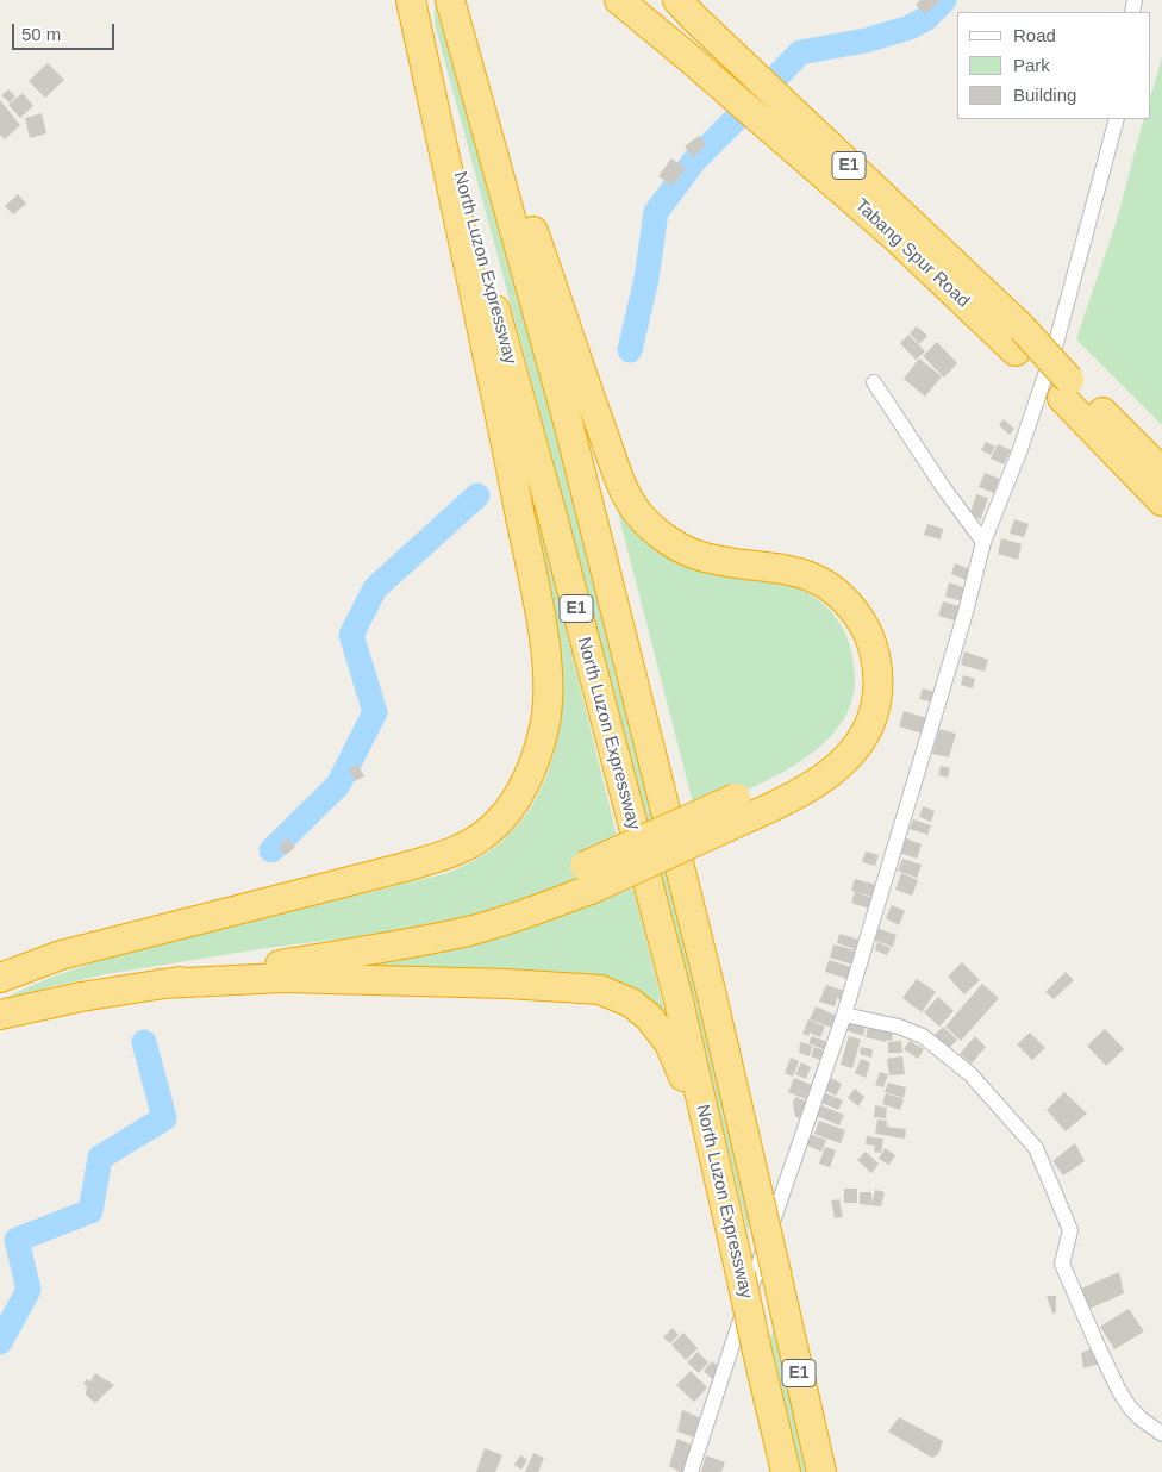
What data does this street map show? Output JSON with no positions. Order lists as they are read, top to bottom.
{
  "streets": {
    "highway": ["E1", "Tabang Spur Road", "North Luzon Expressway"]
  },
  "legend": ["Road", "Park", "Building"],
  "scale_bar": "50 m"
}
